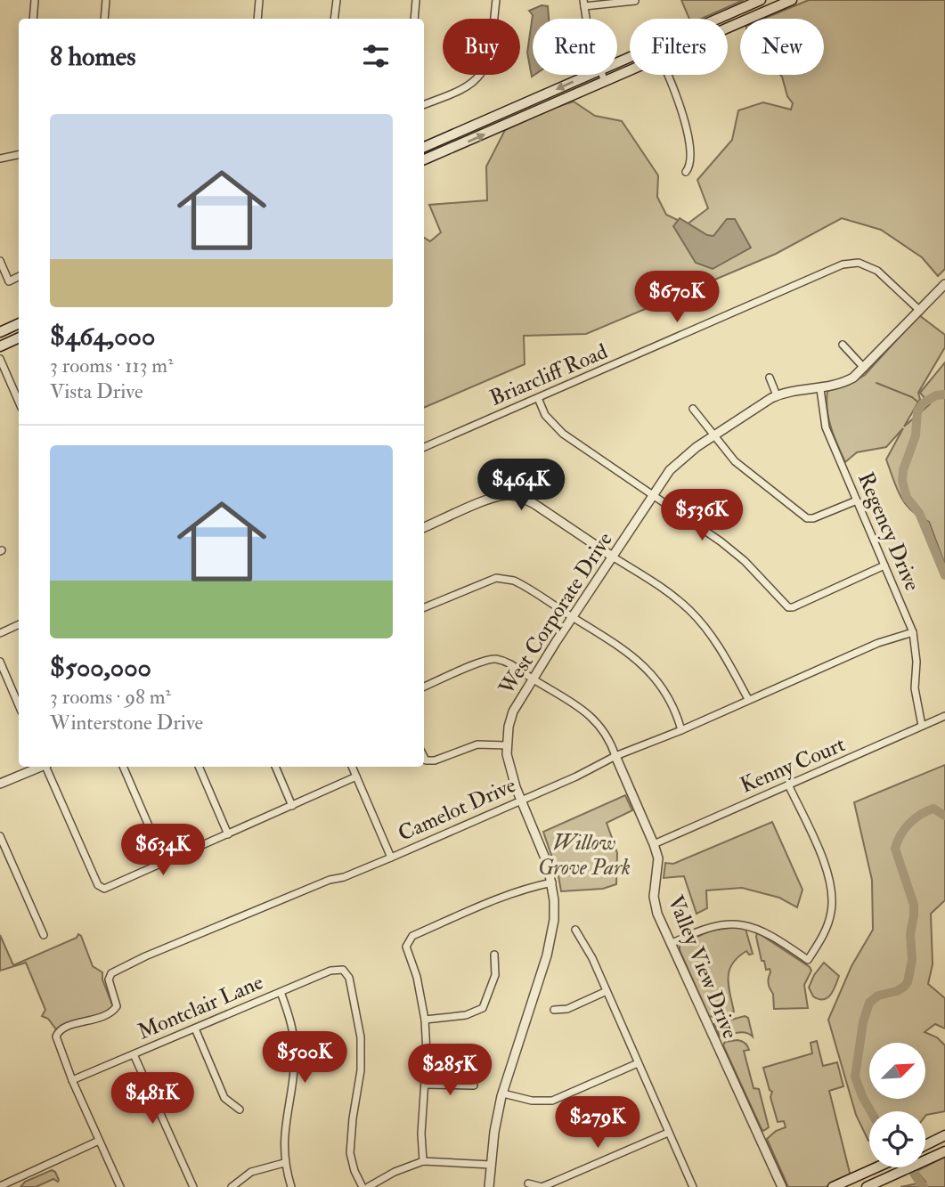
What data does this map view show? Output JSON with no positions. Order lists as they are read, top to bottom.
{
  "streets": {
    "street": [
      "Briarcliff Road",
      "Regency Drive",
      "West Corporate Drive",
      "Kenny Court",
      "Camelot Drive",
      "Valley View Drive",
      "Montclair Lane"
    ]
  },
  "crossings": [
    ["Briarcliff Road", "West Corporate Drive"],
    ["Regency Drive", "West Corporate Drive"],
    ["Regency Drive", "Kenny Court"],
    ["Regency Drive", "Camelot Drive"],
    ["West Corporate Drive", "Camelot Drive"],
    ["Kenny Court", "Valley View Drive"],
    ["Camelot Drive", "Valley View Drive"],
    ["Camelot Drive", "Montclair Lane"]
  ],
  "parks": ["Willow Grove Park"],
  "north": "top right",
  "page": {
    "chip": [
      "Buy",
      "Rent",
      "Filters",
      "New"
    ],
    "heading": "8 homes",
    "list": [
      {
        "name": "$464,000",
        "note": "3 rooms · 113 m² · Vista Drive"
      },
      {
        "name": "$500,000",
        "note": "3 rooms · 98 m² · Winterstone Drive"
      }
    ],
    "price": [
      "$670K",
      "$464K",
      "$536K",
      "$634K",
      "$500K",
      "$285K",
      "$481K",
      "$279K"
    ]
  }
}
